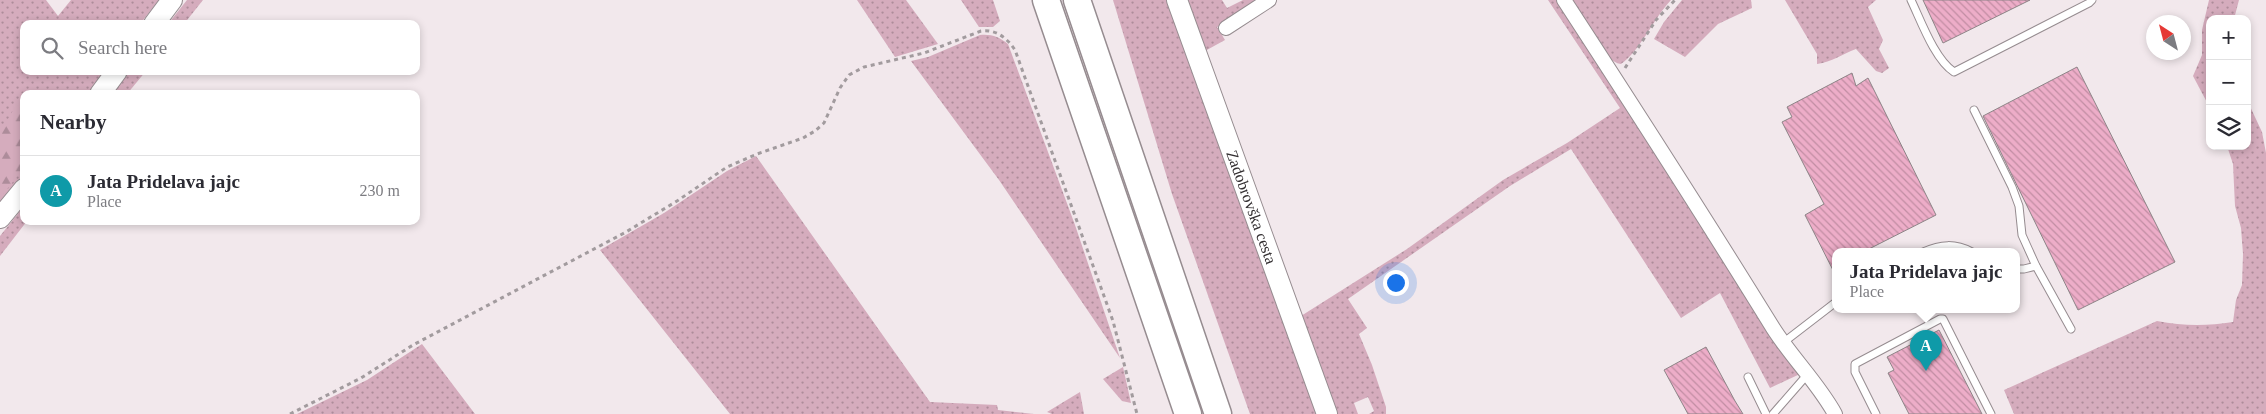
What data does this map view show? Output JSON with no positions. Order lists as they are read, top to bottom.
{
  "streets": {
    "main road": ["Zadobrovška cesta"]
  },
  "north": "top left",
  "page": {
    "map_buttons": ["+", "−"],
    "search": "Search here",
    "heading": "Nearby",
    "list": [
      {
        "mark": "A",
        "name": "Jata Pridelava jajc",
        "note": "Place",
        "value": "230 m"
      }
    ],
    "popup": ["Jata Pridelava jajc", "Place"],
    "pins": "A"
  }
}
